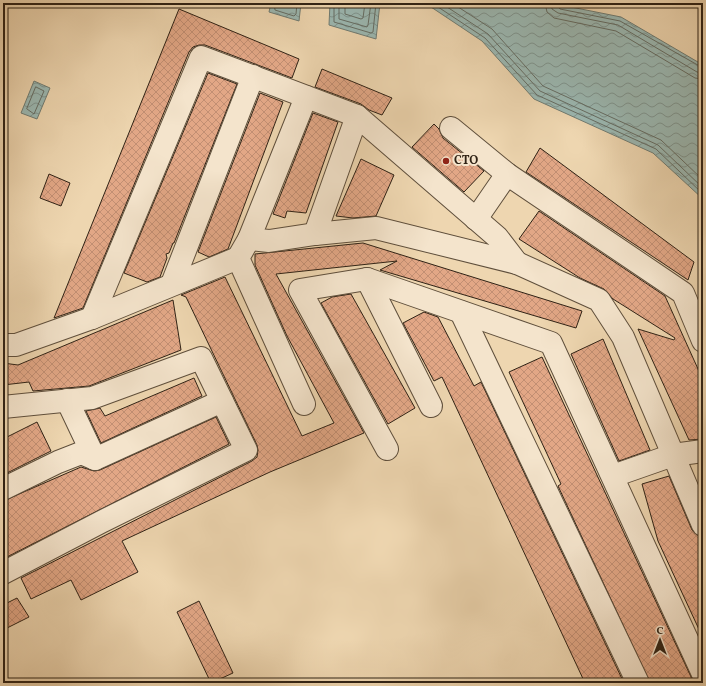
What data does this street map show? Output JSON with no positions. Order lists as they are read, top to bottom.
{
  "places": ["СТО"],
  "north": "top"
}
